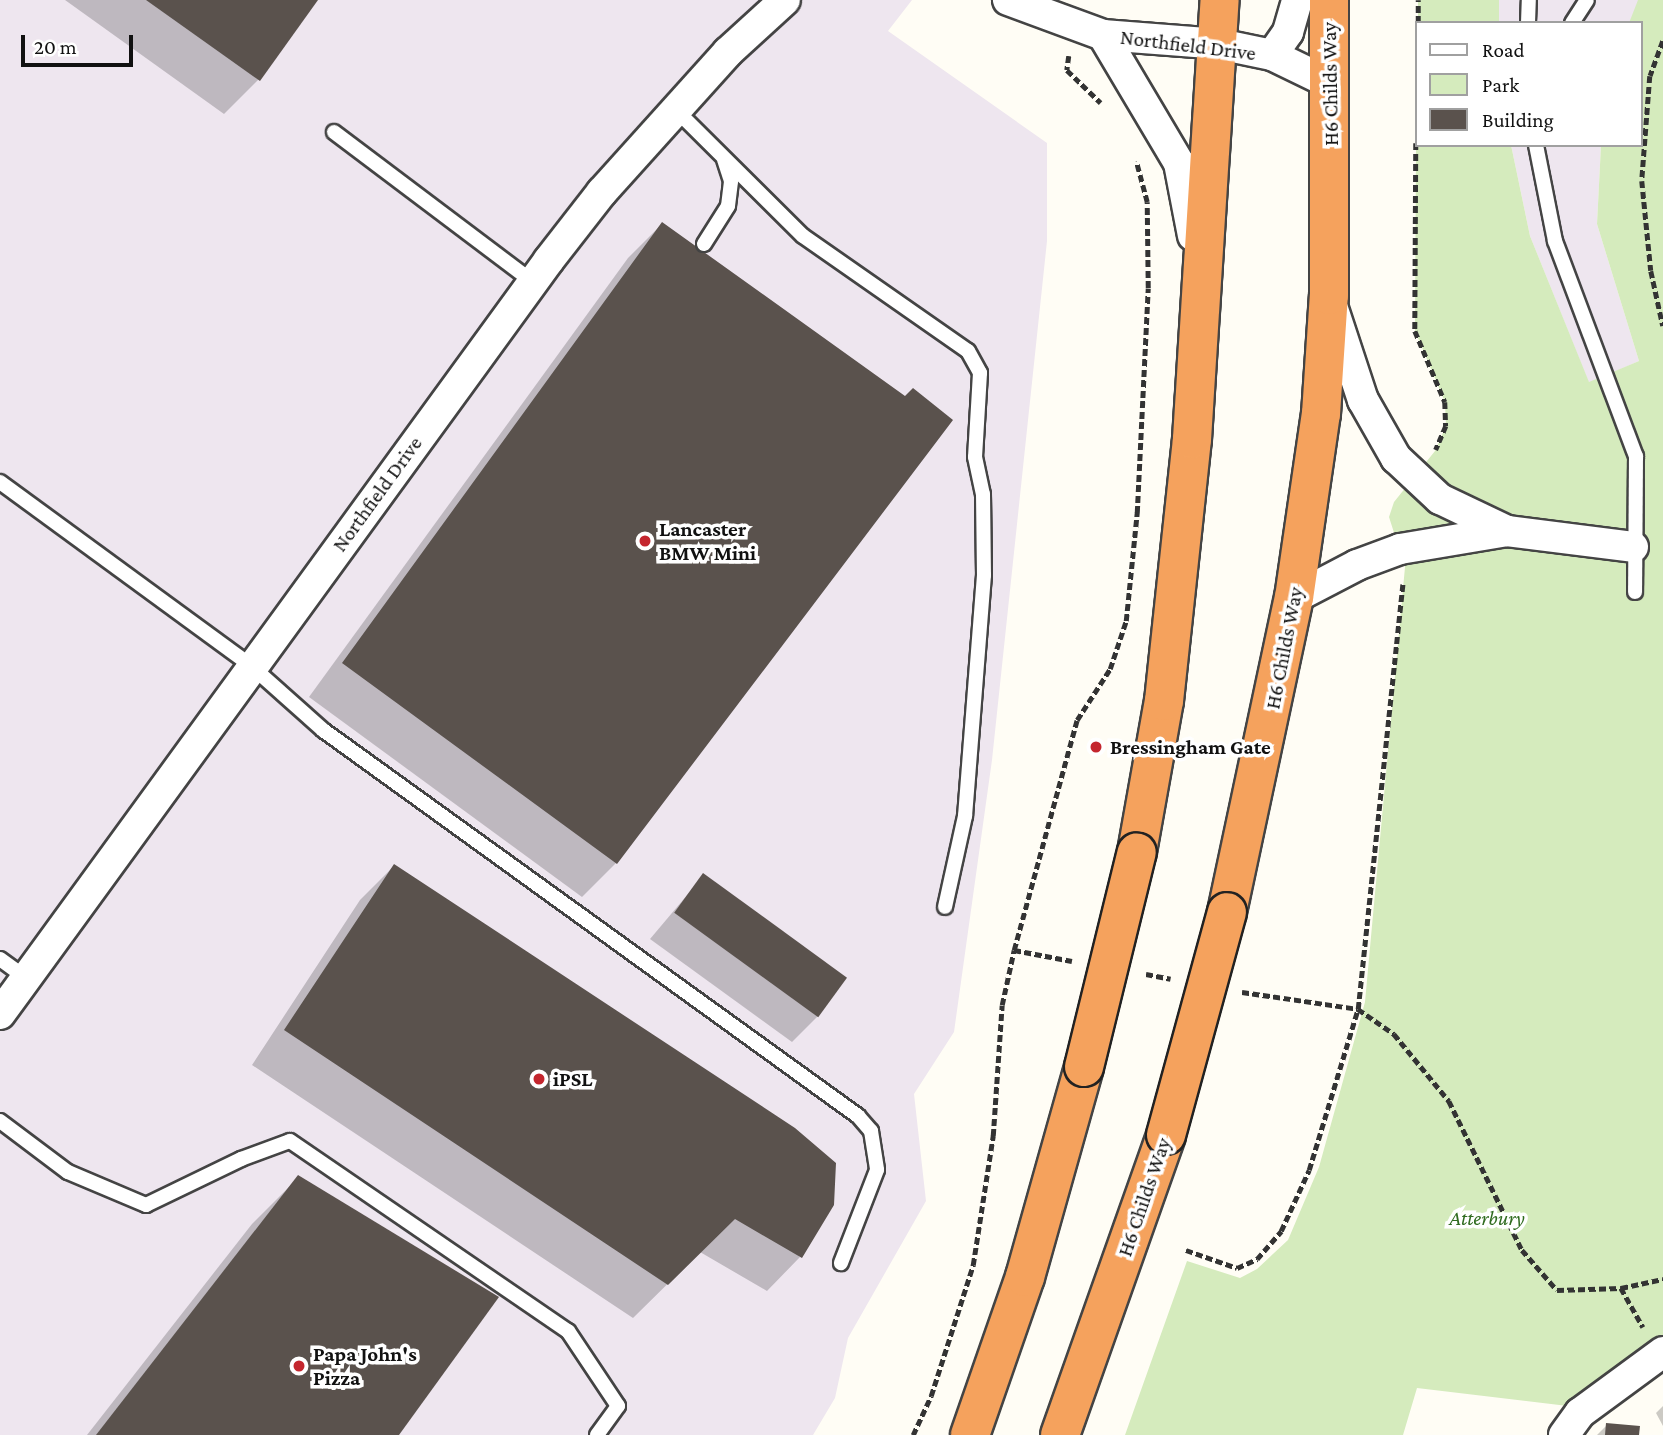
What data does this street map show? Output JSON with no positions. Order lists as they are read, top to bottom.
{
  "streets": {
    "highway": ["H6 Childs Way"],
    "street": ["Northfield Drive"]
  },
  "crossings": [
    ["Northfield Drive", "H6 Childs Way"]
  ],
  "parks": ["Atterbury"],
  "places": [
    "Lancaster BMW Mini",
    "Bressingham Gate",
    "iPSL",
    "Papa John's Pizza"
  ],
  "legend": ["Road", "Park", "Building"],
  "scale_bar": "20 m"
}
